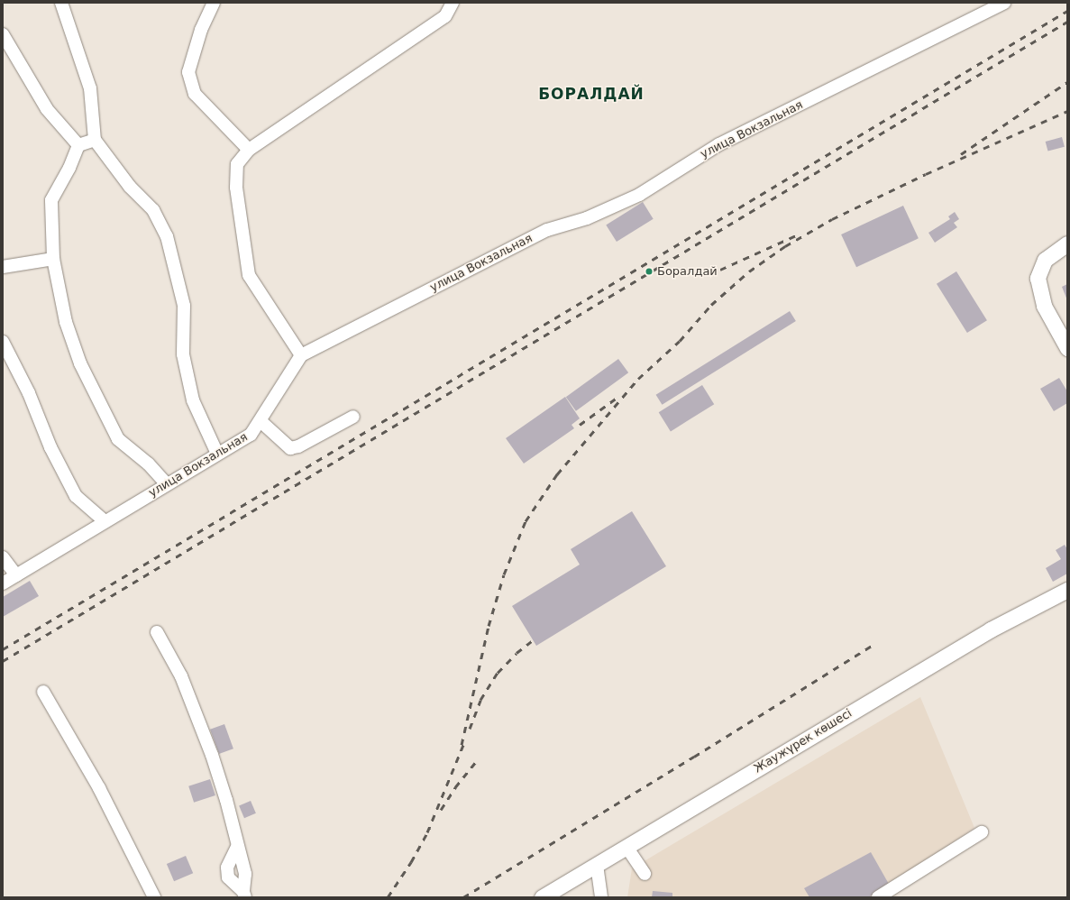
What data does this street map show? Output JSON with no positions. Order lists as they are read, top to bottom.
{
  "streets": {
    "main road": ["Жаужүрек көшесі"],
    "street": ["улица Вокзальная"]
  },
  "districts": ["БОРАЛДАЙ"],
  "places": ["Боралдай"]
}
